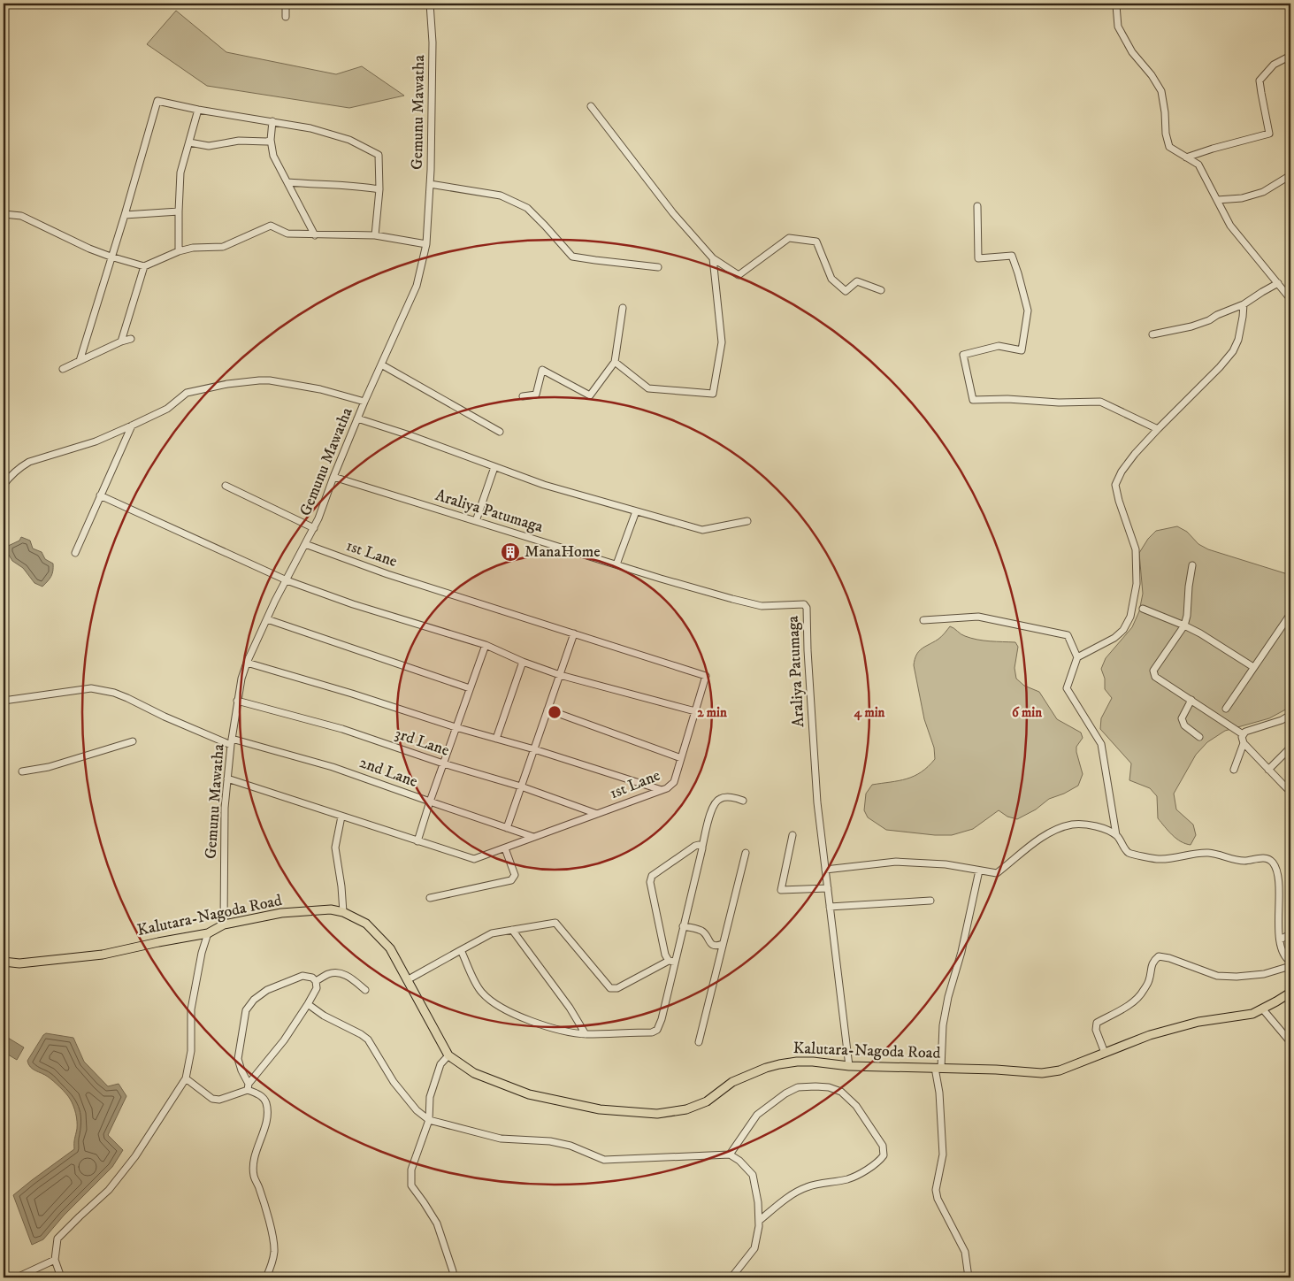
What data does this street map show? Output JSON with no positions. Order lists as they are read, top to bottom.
{
  "streets": {
    "main road": ["Kalutara-Nagoda Road"],
    "street": [
      "Gemunu Mawatha",
      "Araliya Patumaga",
      "1st Lane",
      "3rd Lane",
      "2nd Lane"
    ]
  },
  "crossings": [
    ["Gemunu Mawatha", "Araliya Patumaga"],
    ["Gemunu Mawatha", "1st Lane"],
    ["Gemunu Mawatha", "3rd Lane"],
    ["Gemunu Mawatha", "2nd Lane"],
    ["Gemunu Mawatha", "Kalutara-Nagoda Road"],
    ["Araliya Patumaga", "Kalutara-Nagoda Road"],
    ["1st Lane", "3rd Lane"],
    ["1st Lane", "2nd Lane"]
  ],
  "places": {
    "building": ["ManaHome"]
  },
  "rings": ["2 min", "4 min", "6 min"]
}
